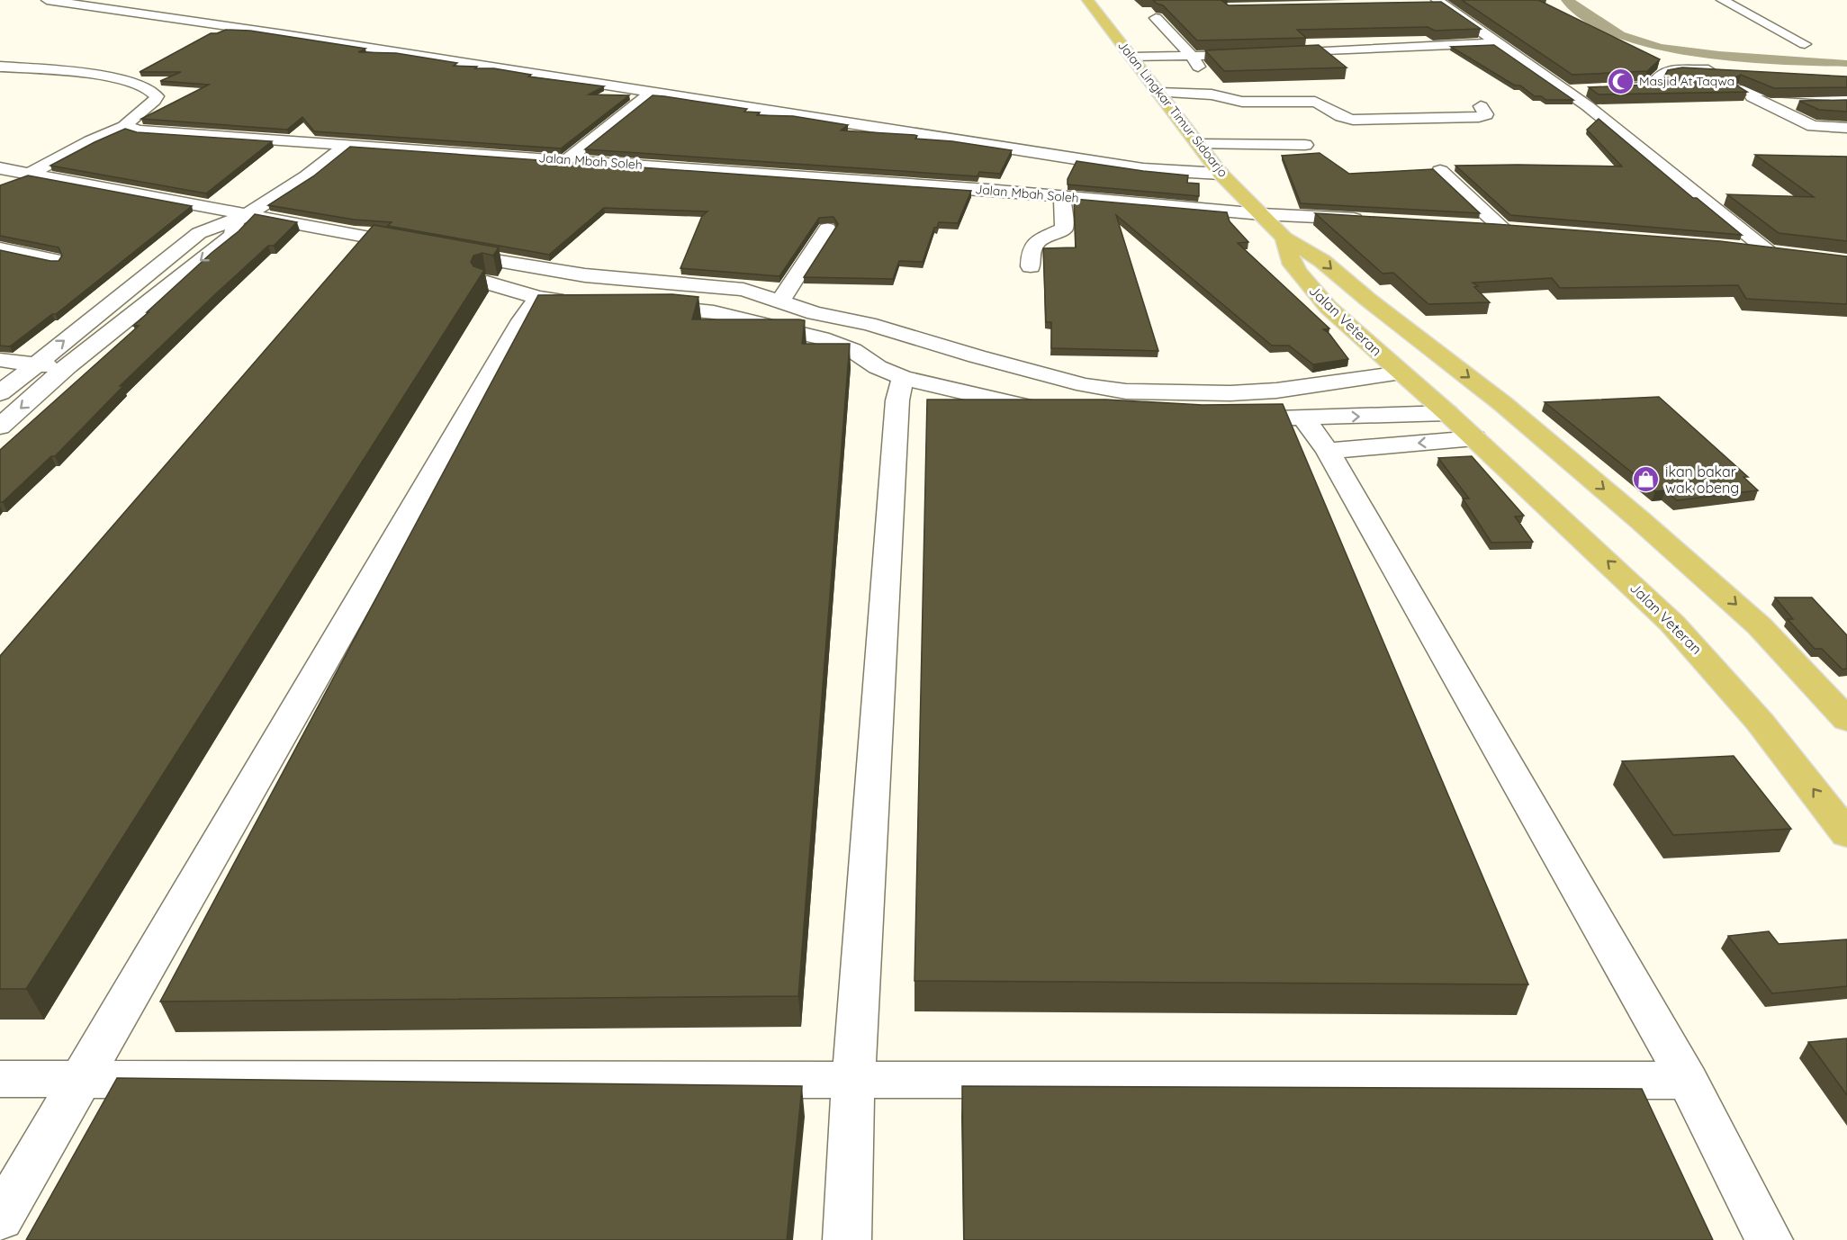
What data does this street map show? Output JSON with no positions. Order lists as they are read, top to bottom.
{
  "streets": {
    "main road": ["Jalan Lingkar Timur Sidoarjo", "Jalan Veteran"],
    "street": ["Jalan Mbah Soleh"]
  },
  "crossings": [
    ["Jalan Lingkar Timur Sidoarjo", "Jalan Mbah Soleh"],
    ["Jalan Lingkar Timur Sidoarjo", "Jalan Veteran"]
  ],
  "places": {
    "mosque": ["Masjid At Taqwa"],
    "shop": ["ikan bakar wak obeng"]
  }
}
